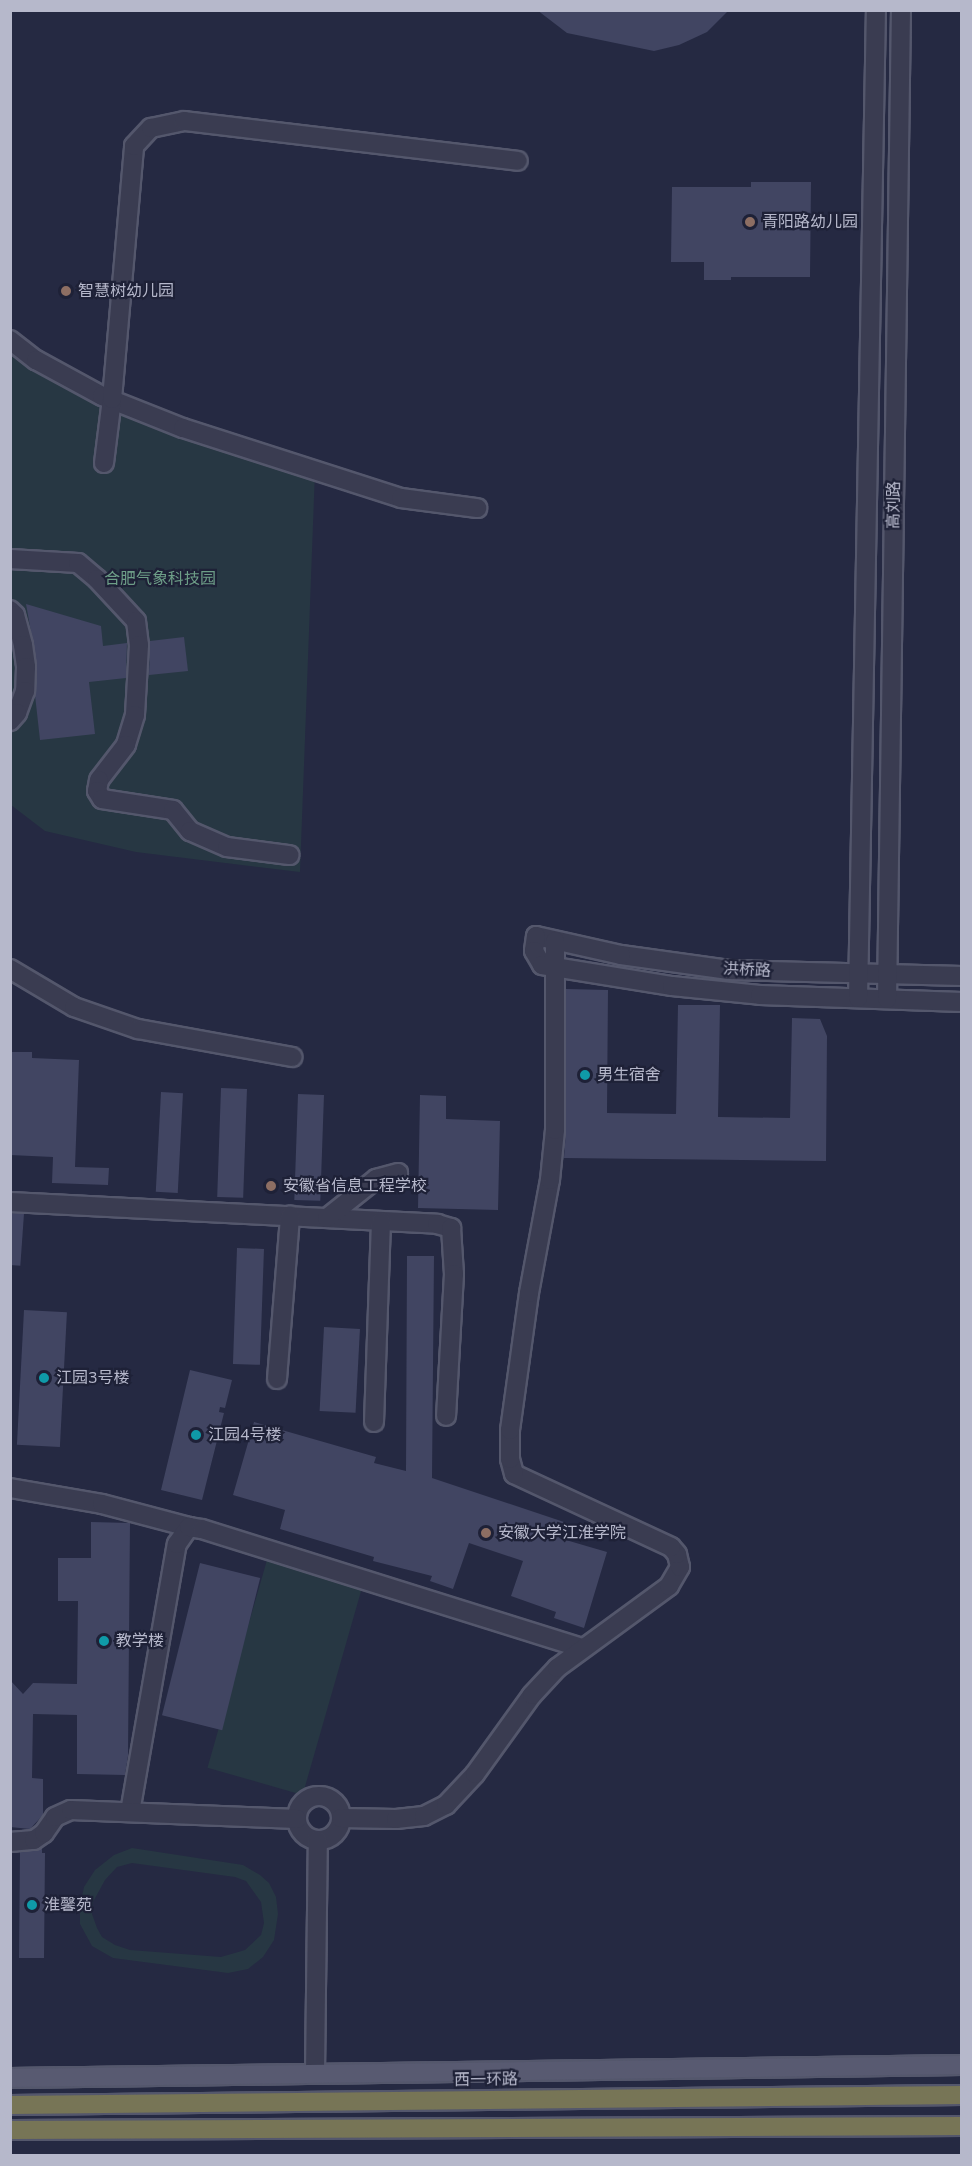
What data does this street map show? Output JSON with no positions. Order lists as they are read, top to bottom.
{
  "streets": {
    "highway": ["西一环路"],
    "street": ["高刘路", "洪桥路"]
  },
  "crossings": [
    ["高刘路", "洪桥路"]
  ],
  "parks": ["合肥气象科技园"],
  "places": [
    "青阳路幼儿园",
    "智慧树幼儿园",
    "男生宿舍",
    "安徽省信息工程学校",
    "江园3号楼",
    "江园4号楼",
    "安徽大学江淮学院",
    "教学楼",
    "淮馨苑"
  ]
}
